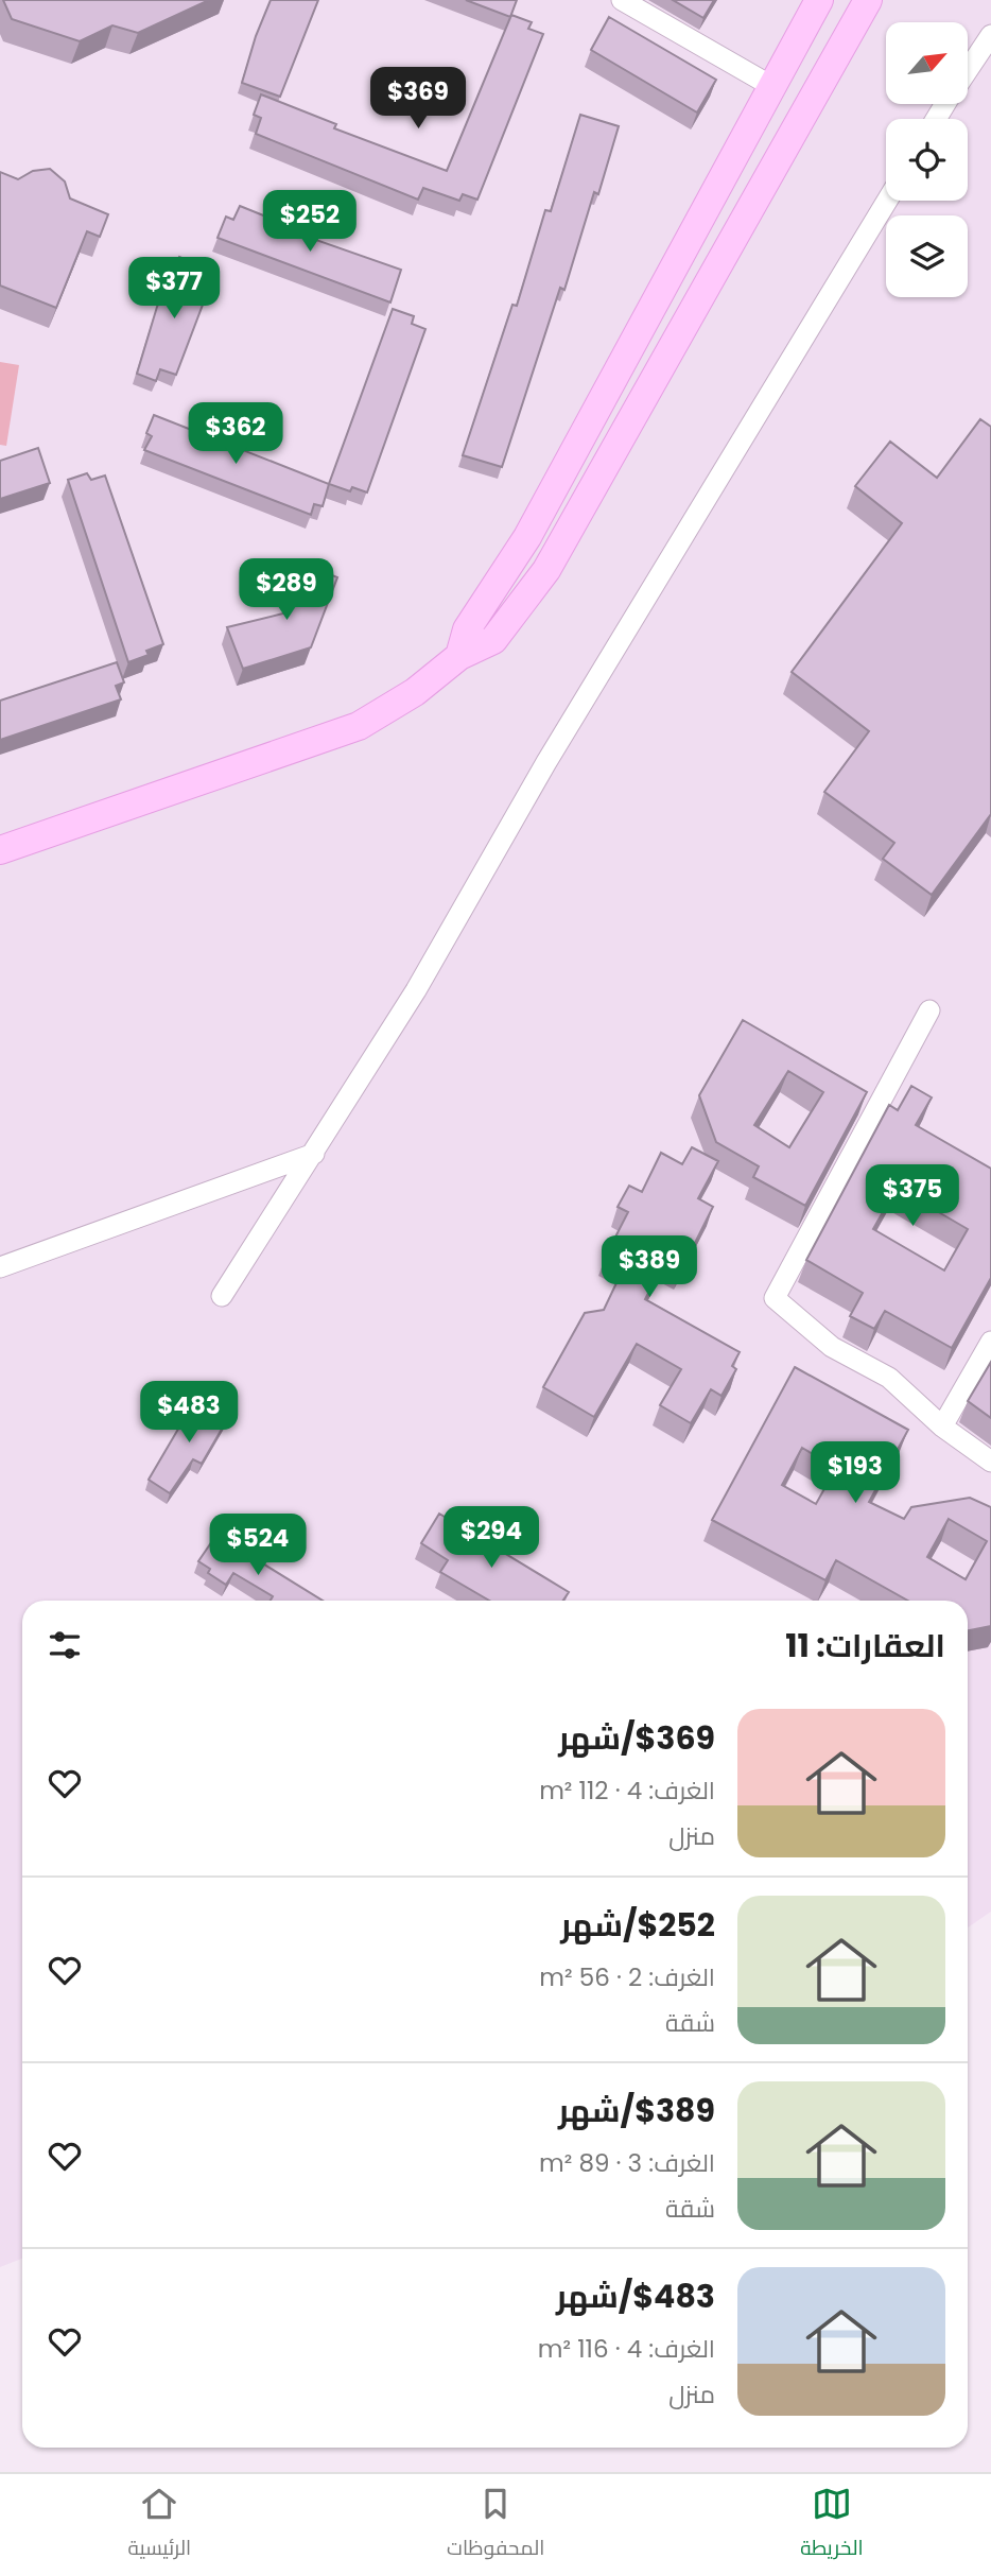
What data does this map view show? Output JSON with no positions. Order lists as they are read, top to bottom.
{
  "north": "top right",
  "page": {
    "price": [
      "$369",
      "$252",
      "$377",
      "$362",
      "$289",
      "$375",
      "$389",
      "$483",
      "$193",
      "$294",
      "$524"
    ],
    "heading": "العقارات: 11",
    "list": [
      {
        "name": "$369/شهر",
        "note": "الغرف: 4 · 112 m² · منزل"
      },
      {
        "name": "$252/شهر",
        "note": "الغرف: 2 · 56 m² · شقة"
      },
      {
        "name": "$389/شهر",
        "note": "الغرف: 3 · 89 m² · شقة"
      },
      {
        "name": "$483/شهر",
        "note": "الغرف: 4 · 116 m² · منزل"
      }
    ],
    "tabs": ["الخريطة", "المحفوظات", "الرئيسية"]
  }
}
